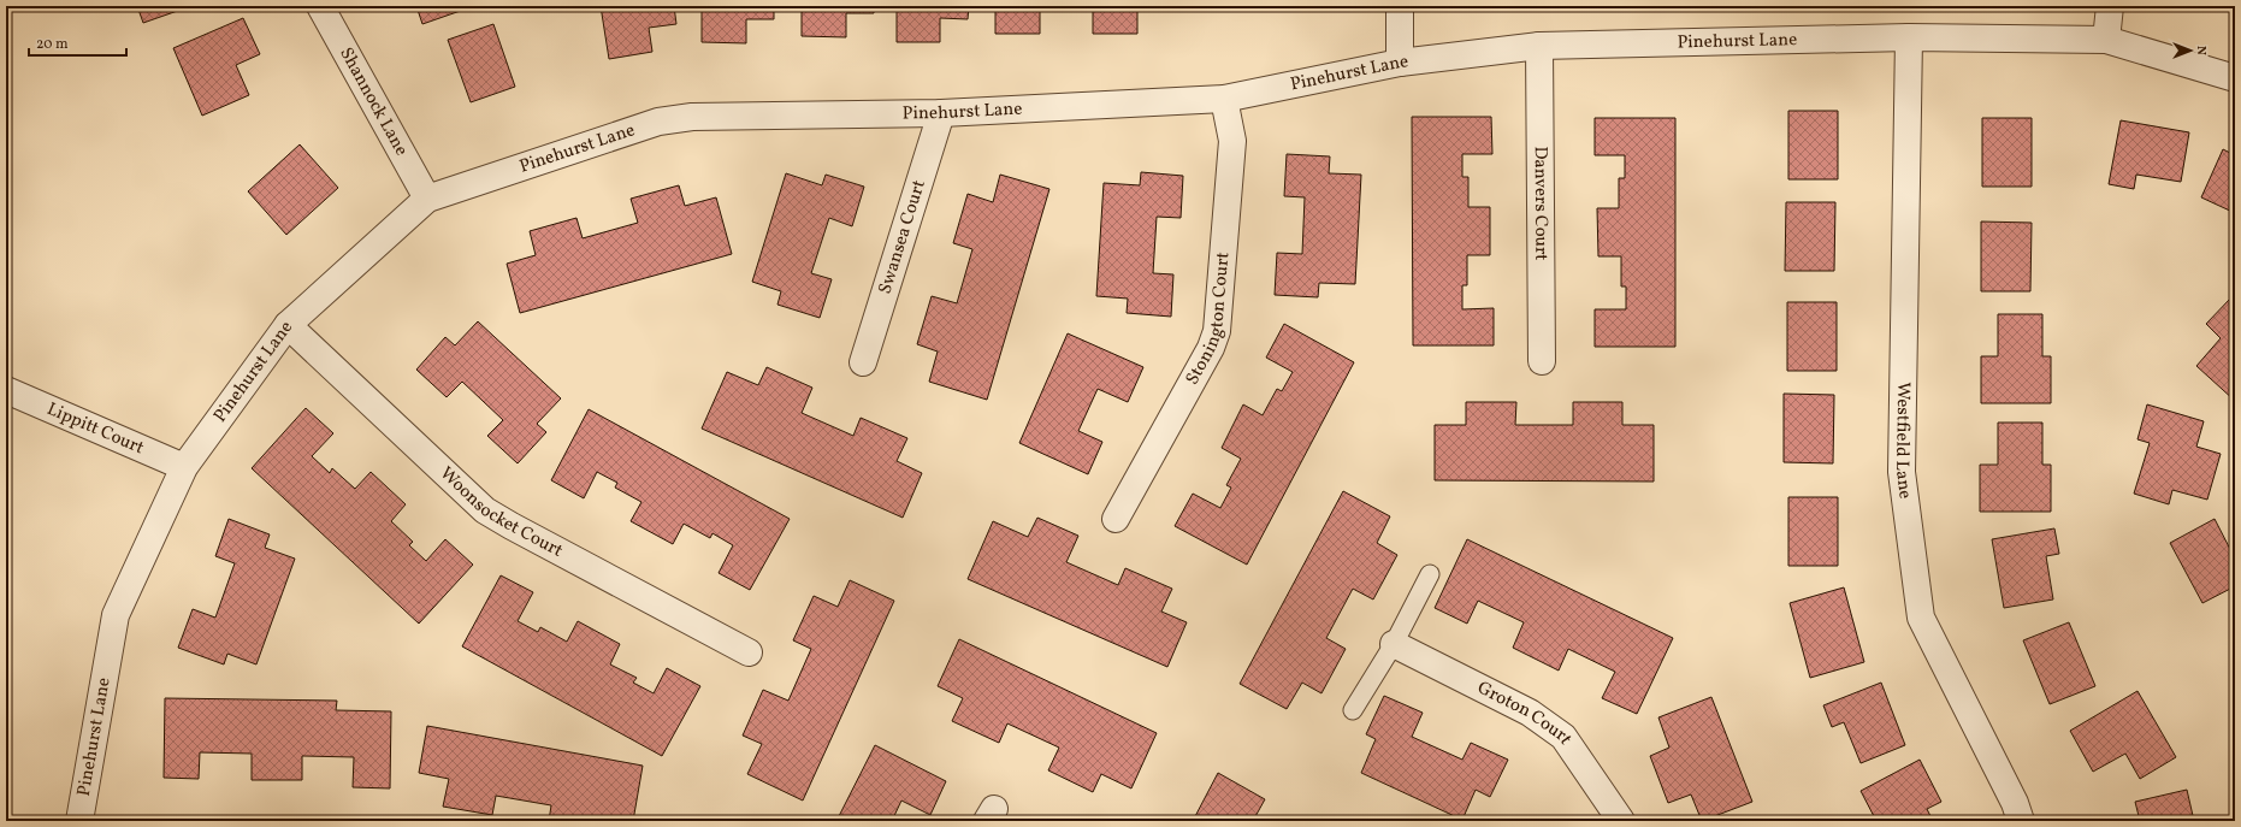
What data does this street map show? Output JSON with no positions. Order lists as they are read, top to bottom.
{
  "streets": {
    "street": [
      "Pinehurst Lane",
      "Shannock Lane",
      "Danvers Court",
      "Swansea Court",
      "Stonington Court",
      "Lippitt Court",
      "Westfield Lane",
      "Woonsocket Court",
      "Groton Court"
    ]
  },
  "crossings": [
    ["Pinehurst Lane", "Shannock Lane"],
    ["Pinehurst Lane", "Danvers Court"],
    ["Pinehurst Lane", "Swansea Court"],
    ["Pinehurst Lane", "Stonington Court"],
    ["Pinehurst Lane", "Lippitt Court"],
    ["Pinehurst Lane", "Westfield Lane"],
    ["Pinehurst Lane", "Woonsocket Court"]
  ],
  "scale_bar": "20 m",
  "north": "right"
}
